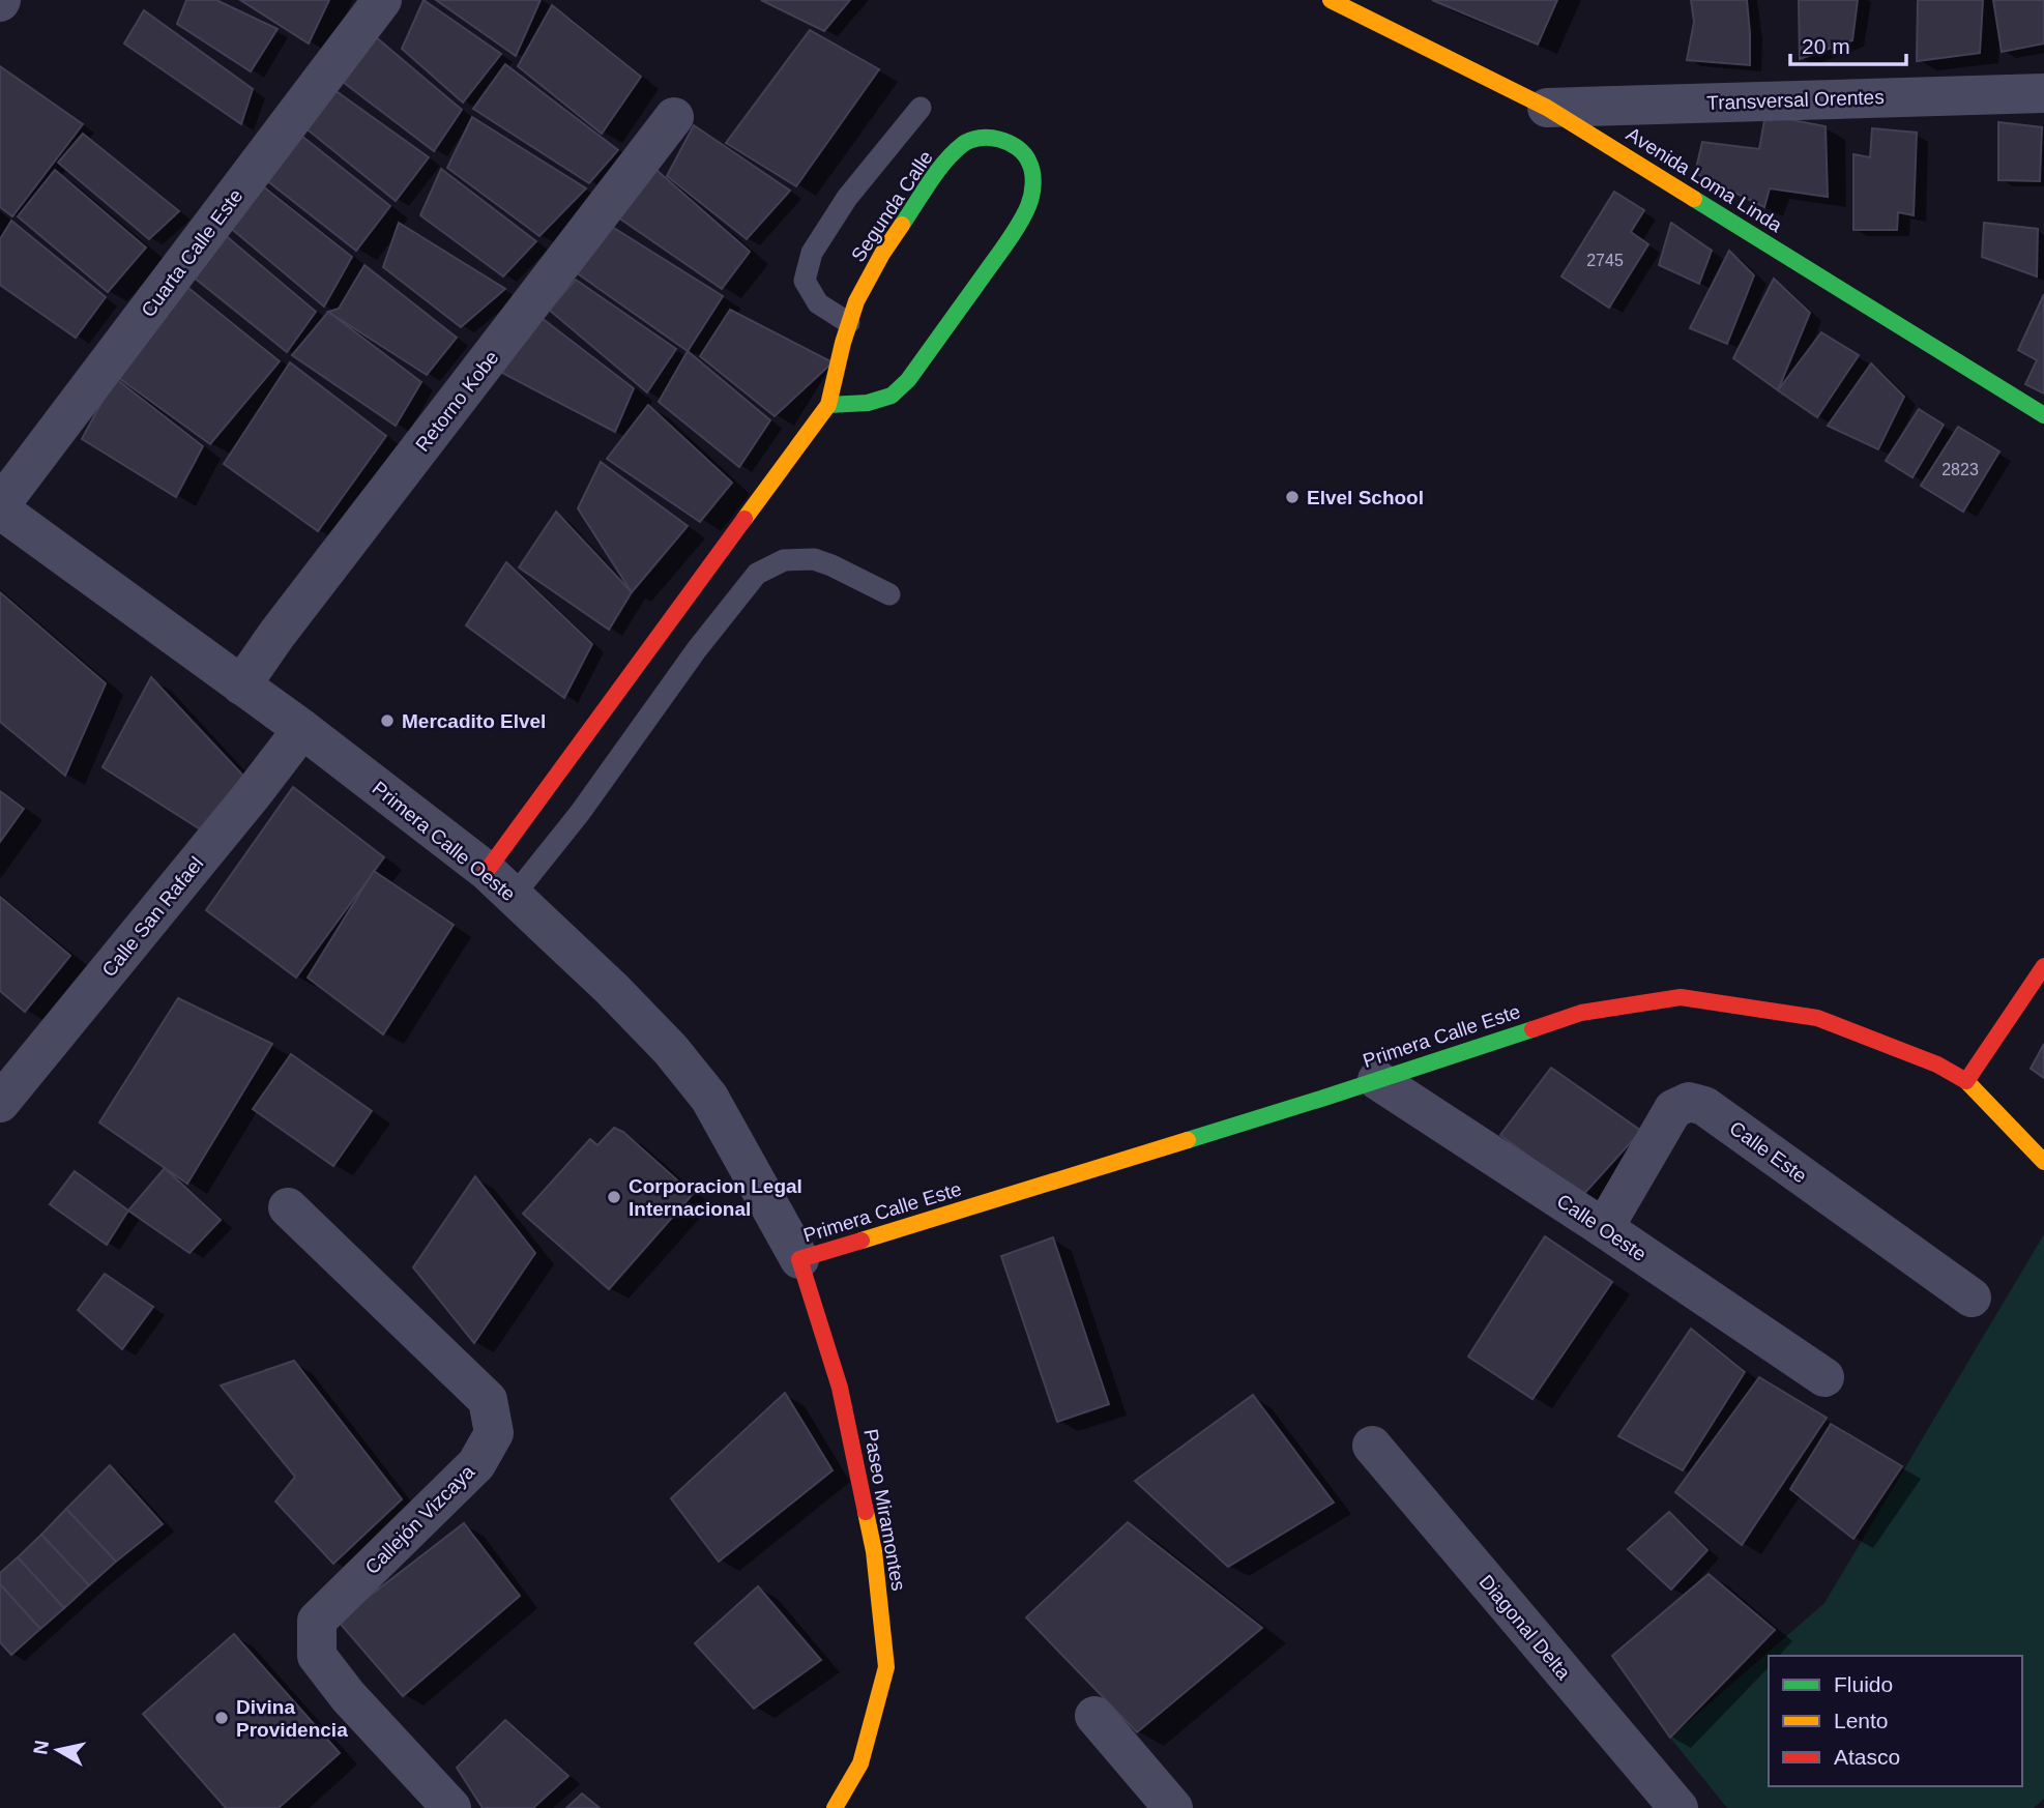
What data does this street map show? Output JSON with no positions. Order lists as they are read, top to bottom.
{
  "streets": {
    "street": [
      "Transversal Orentes",
      "Avenida Loma Linda",
      "Segunda Calle",
      "Cuarta Calle Este",
      "Retorno Kobe",
      "Primera Calle Oeste",
      "Calle San Rafael",
      "Primera Calle Este",
      "Calle Este",
      "Calle Oeste",
      "Paseo Miramontes",
      "Callejón Vizcaya",
      "Diagonal Delta"
    ]
  },
  "crossings": [
    ["Transversal Orentes", "Avenida Loma Linda"],
    ["Segunda Calle", "Primera Calle Oeste"],
    ["Cuarta Calle Este", "Primera Calle Oeste"],
    ["Retorno Kobe", "Primera Calle Oeste"],
    ["Primera Calle Oeste", "Calle San Rafael"],
    ["Primera Calle Oeste", "Primera Calle Este"],
    ["Primera Calle Oeste", "Paseo Miramontes"],
    ["Primera Calle Este", "Calle Oeste"],
    ["Primera Calle Este", "Paseo Miramontes"],
    ["Calle Este", "Calle Oeste"]
  ],
  "places": [
    "Elvel School",
    "Mercadito Elvel",
    "Corporacion Legal Internacional",
    "Divina Providencia"
  ],
  "house_numbers": ["2745", "2823"],
  "legend": ["Fluido", "Lento", "Atasco"],
  "scale_bar": "20 m",
  "north": "left"
}
